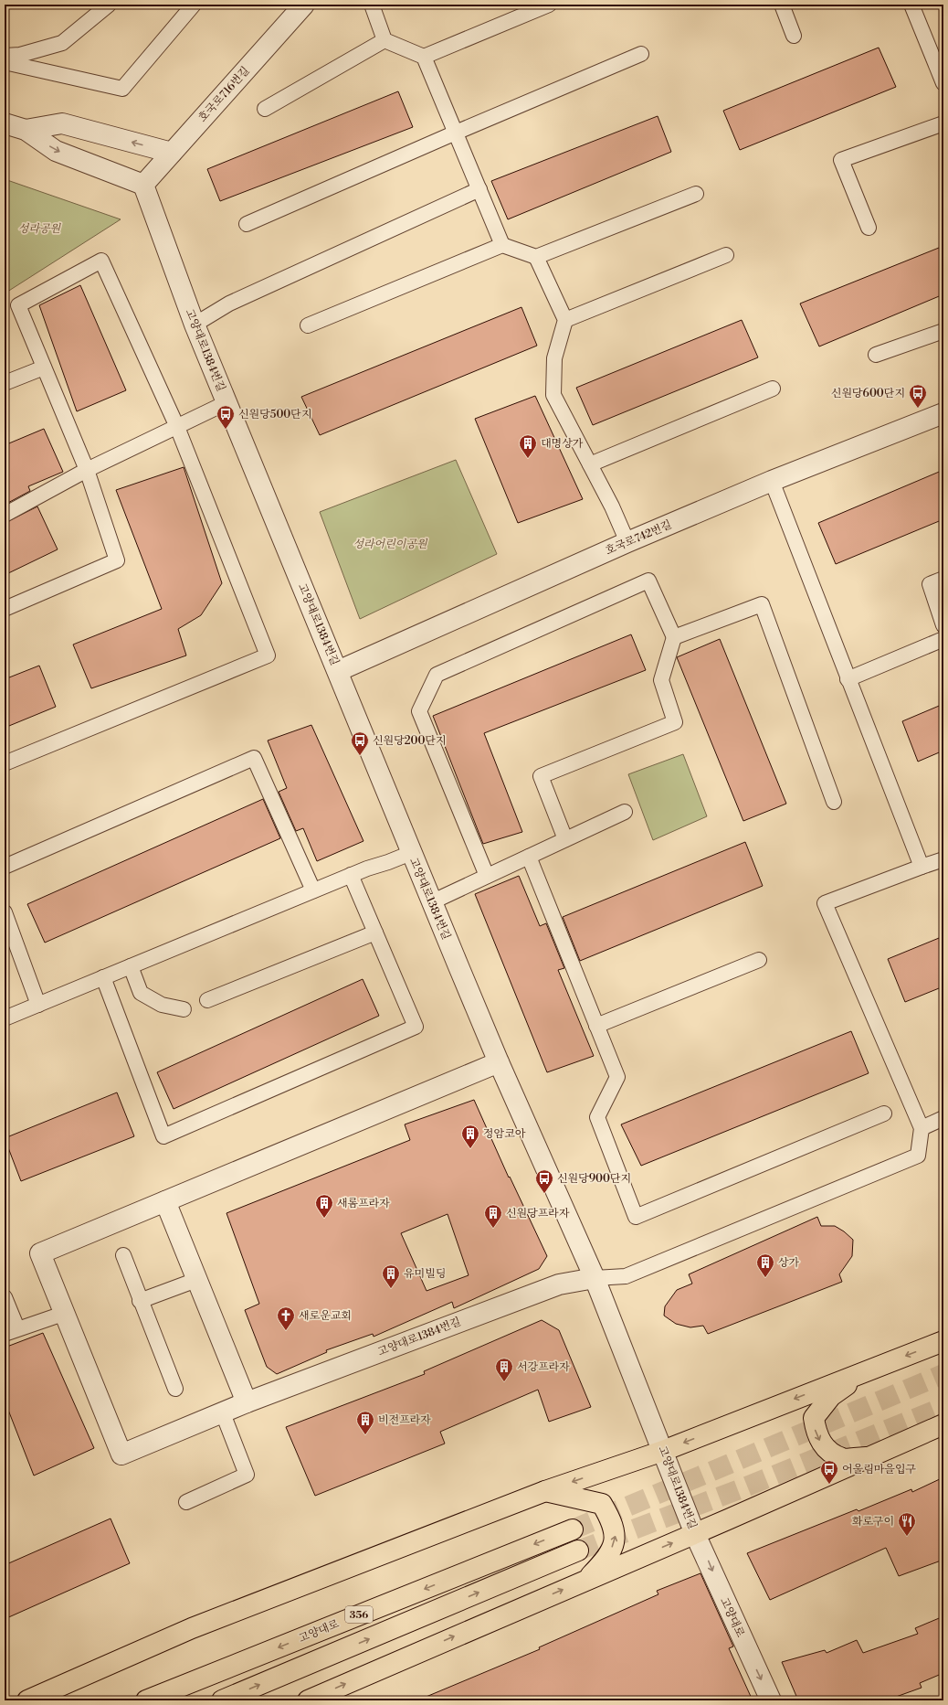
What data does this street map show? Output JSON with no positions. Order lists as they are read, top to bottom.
{
  "streets": {
    "main road": ["356", "고양대로"],
    "street": ["호국로716번길", "고양대로1384번길", "호국로742번길"]
  },
  "crossings": [
    ["호국로716번길", "고양대로1384번길"],
    ["고양대로1384번길", "호국로742번길"],
    ["고양대로1384번길", "고양대로"]
  ],
  "parks": ["성라공원", "성라어린이공원"],
  "places": {
    "bus stop": [
      "신원당600단지",
      "신원당500단지",
      "신원당200단지",
      "신원당900단지",
      "어울림마을입구"
    ],
    "building": [
      "대명상가",
      "정암코아",
      "새롬프라자",
      "신원당프라자",
      "상가",
      "유미빌딩",
      "서강프라자",
      "비전프라자"
    ],
    "church": ["새로운교회"],
    "restaurant": ["화로구이"]
  }
}
